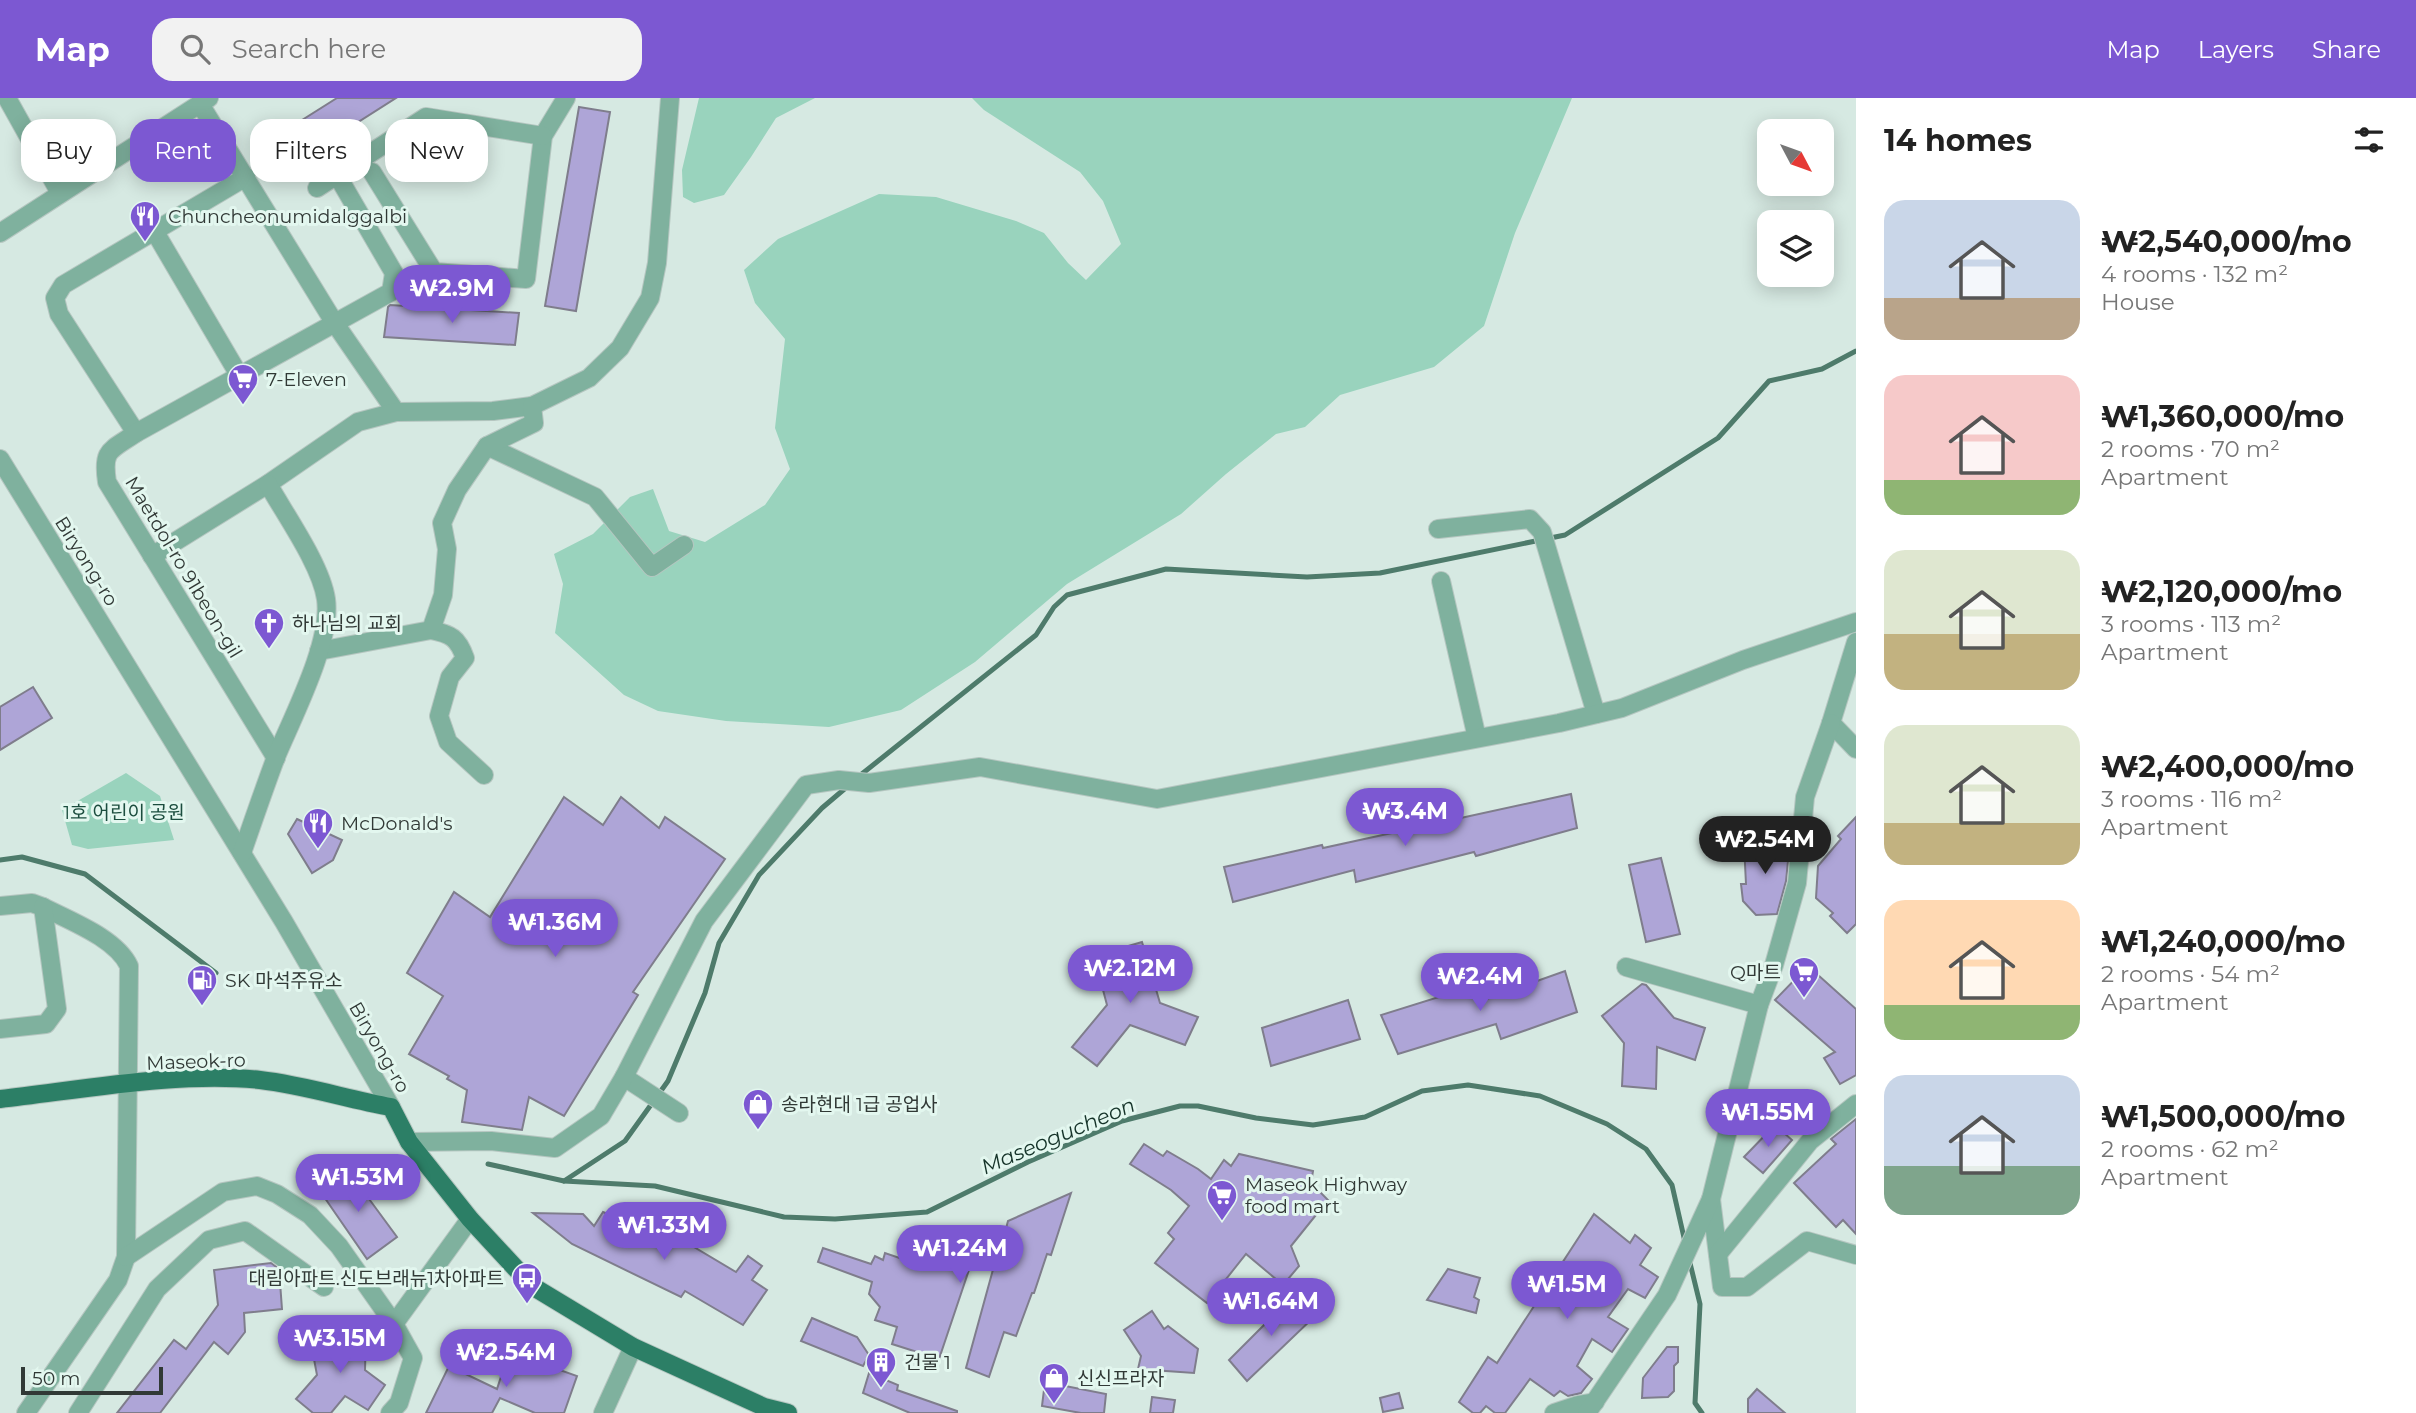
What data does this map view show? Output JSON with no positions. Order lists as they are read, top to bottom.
{
  "streets": {
    "main road": ["Biryong-ro", "Maseok-ro"],
    "street": ["Maetdol-ro 91beon-gil"]
  },
  "crossings": [
    ["Biryong-ro", "Maseok-ro"]
  ],
  "water": ["Maseogucheon"],
  "parks": ["1호 어린이 공원"],
  "places": {
    "restaurant": ["Chuncheonumidalggalbi", "McDonald's"],
    "supermarket": ["7-Eleven", "Q마트", "Maseok Highway food mart"],
    "church": ["하나님의 교회"],
    "fuel station": ["SK 마석주유소"],
    "shop": ["송라현대 1급 공업사", "신신프라자"],
    "bus stop": ["대림아파트.신도브래뉴1차아파트"],
    "building": ["건물 1"]
  },
  "scale_bar": "50 m",
  "north": "bottom right",
  "page": {
    "header": "Map",
    "search": "Search here",
    "nav": ["Map", "Layers", "Share"],
    "heading": "14 homes",
    "chip": [
      "Buy",
      "Rent",
      "Filters",
      "New"
    ],
    "list": [
      {
        "name": "₩2,540,000/mo",
        "note": "4 rooms · 132 m² · House"
      },
      {
        "name": "₩1,360,000/mo",
        "note": "2 rooms · 70 m² · Apartment"
      },
      {
        "name": "₩2,120,000/mo",
        "note": "3 rooms · 113 m² · Apartment"
      },
      {
        "name": "₩2,400,000/mo",
        "note": "3 rooms · 116 m² · Apartment"
      },
      {
        "name": "₩1,240,000/mo",
        "note": "2 rooms · 54 m² · Apartment"
      },
      {
        "name": "₩1,500,000/mo",
        "note": "2 rooms · 62 m² · Apartment"
      }
    ],
    "price": [
      "₩2.9M",
      "₩3.4M",
      "₩2.54M",
      "₩1.36M",
      "₩2.12M",
      "₩2.4M",
      "₩1.55M",
      "₩1.53M",
      "₩1.33M",
      "₩1.24M",
      "₩1.5M",
      "₩1.64M",
      "₩3.15M",
      "₩2.54M"
    ],
    "scale": "50 m"
  }
}
